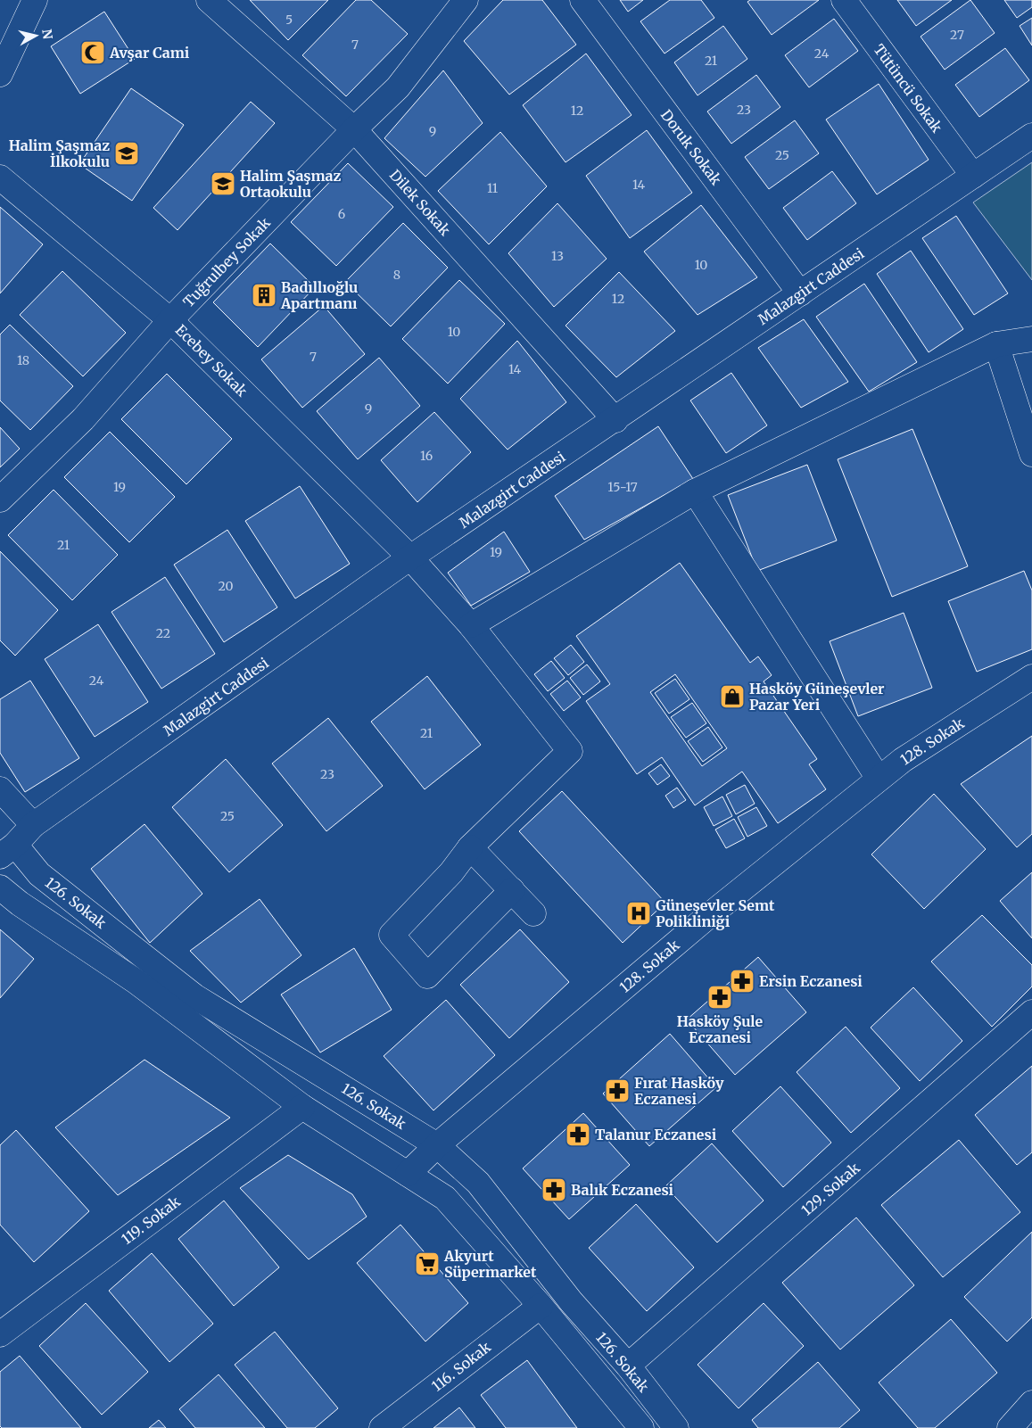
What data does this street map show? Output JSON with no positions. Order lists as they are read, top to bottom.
{
  "streets": {
    "street": [
      "Tütüncü Sokak",
      "Doruk Sokak",
      "Dilek Sokak",
      "Tuğrulbey Sokak",
      "Malazgirt Caddesi",
      "Ecebey Sokak",
      "128. Sokak",
      "126. Sokak",
      "129. Sokak",
      "119. Sokak",
      "116. Sokak"
    ]
  },
  "crossings": [
    ["Tütüncü Sokak", "Malazgirt Caddesi"],
    ["Doruk Sokak", "Malazgirt Caddesi"],
    ["Dilek Sokak", "Tuğrulbey Sokak"],
    ["Dilek Sokak", "Malazgirt Caddesi"],
    ["Tuğrulbey Sokak", "Ecebey Sokak"],
    ["Malazgirt Caddesi", "Ecebey Sokak"],
    ["Malazgirt Caddesi", "126. Sokak"],
    ["128. Sokak", "126. Sokak"],
    ["126. Sokak", "129. Sokak"],
    ["126. Sokak", "119. Sokak"],
    ["126. Sokak", "116. Sokak"]
  ],
  "places": {
    "mosque": ["Avşar Cami"],
    "school or university": ["Halim Şaşmaz İlkokulu", "Halim Şaşmaz Ortaokulu"],
    "building": ["Badıllıoğlu Apartmanı"],
    "shop": ["Hasköy Güneşevler Pazar Yeri"],
    "hospital": ["Güneşevler Semt Polikliniği"],
    "pharmacy": [
      "Ersin Eczanesi",
      "Hasköy Şule Eczanesi",
      "Fırat Hasköy Eczanesi",
      "Talanur Eczanesi",
      "Balık Eczanesi"
    ],
    "supermarket": ["Akyurt Süpermarket"]
  },
  "house_numbers": [
    "5",
    "27",
    "7",
    "24",
    "21",
    "23",
    "12",
    "9",
    "25",
    "14",
    "11",
    "6",
    "13",
    "10",
    "8",
    "12",
    "10",
    "7",
    "18",
    "14",
    "9",
    "16",
    "19",
    "15-17",
    "21",
    "19",
    "20",
    "22",
    "24",
    "21",
    "23",
    "25"
  ],
  "north": "right"
}
